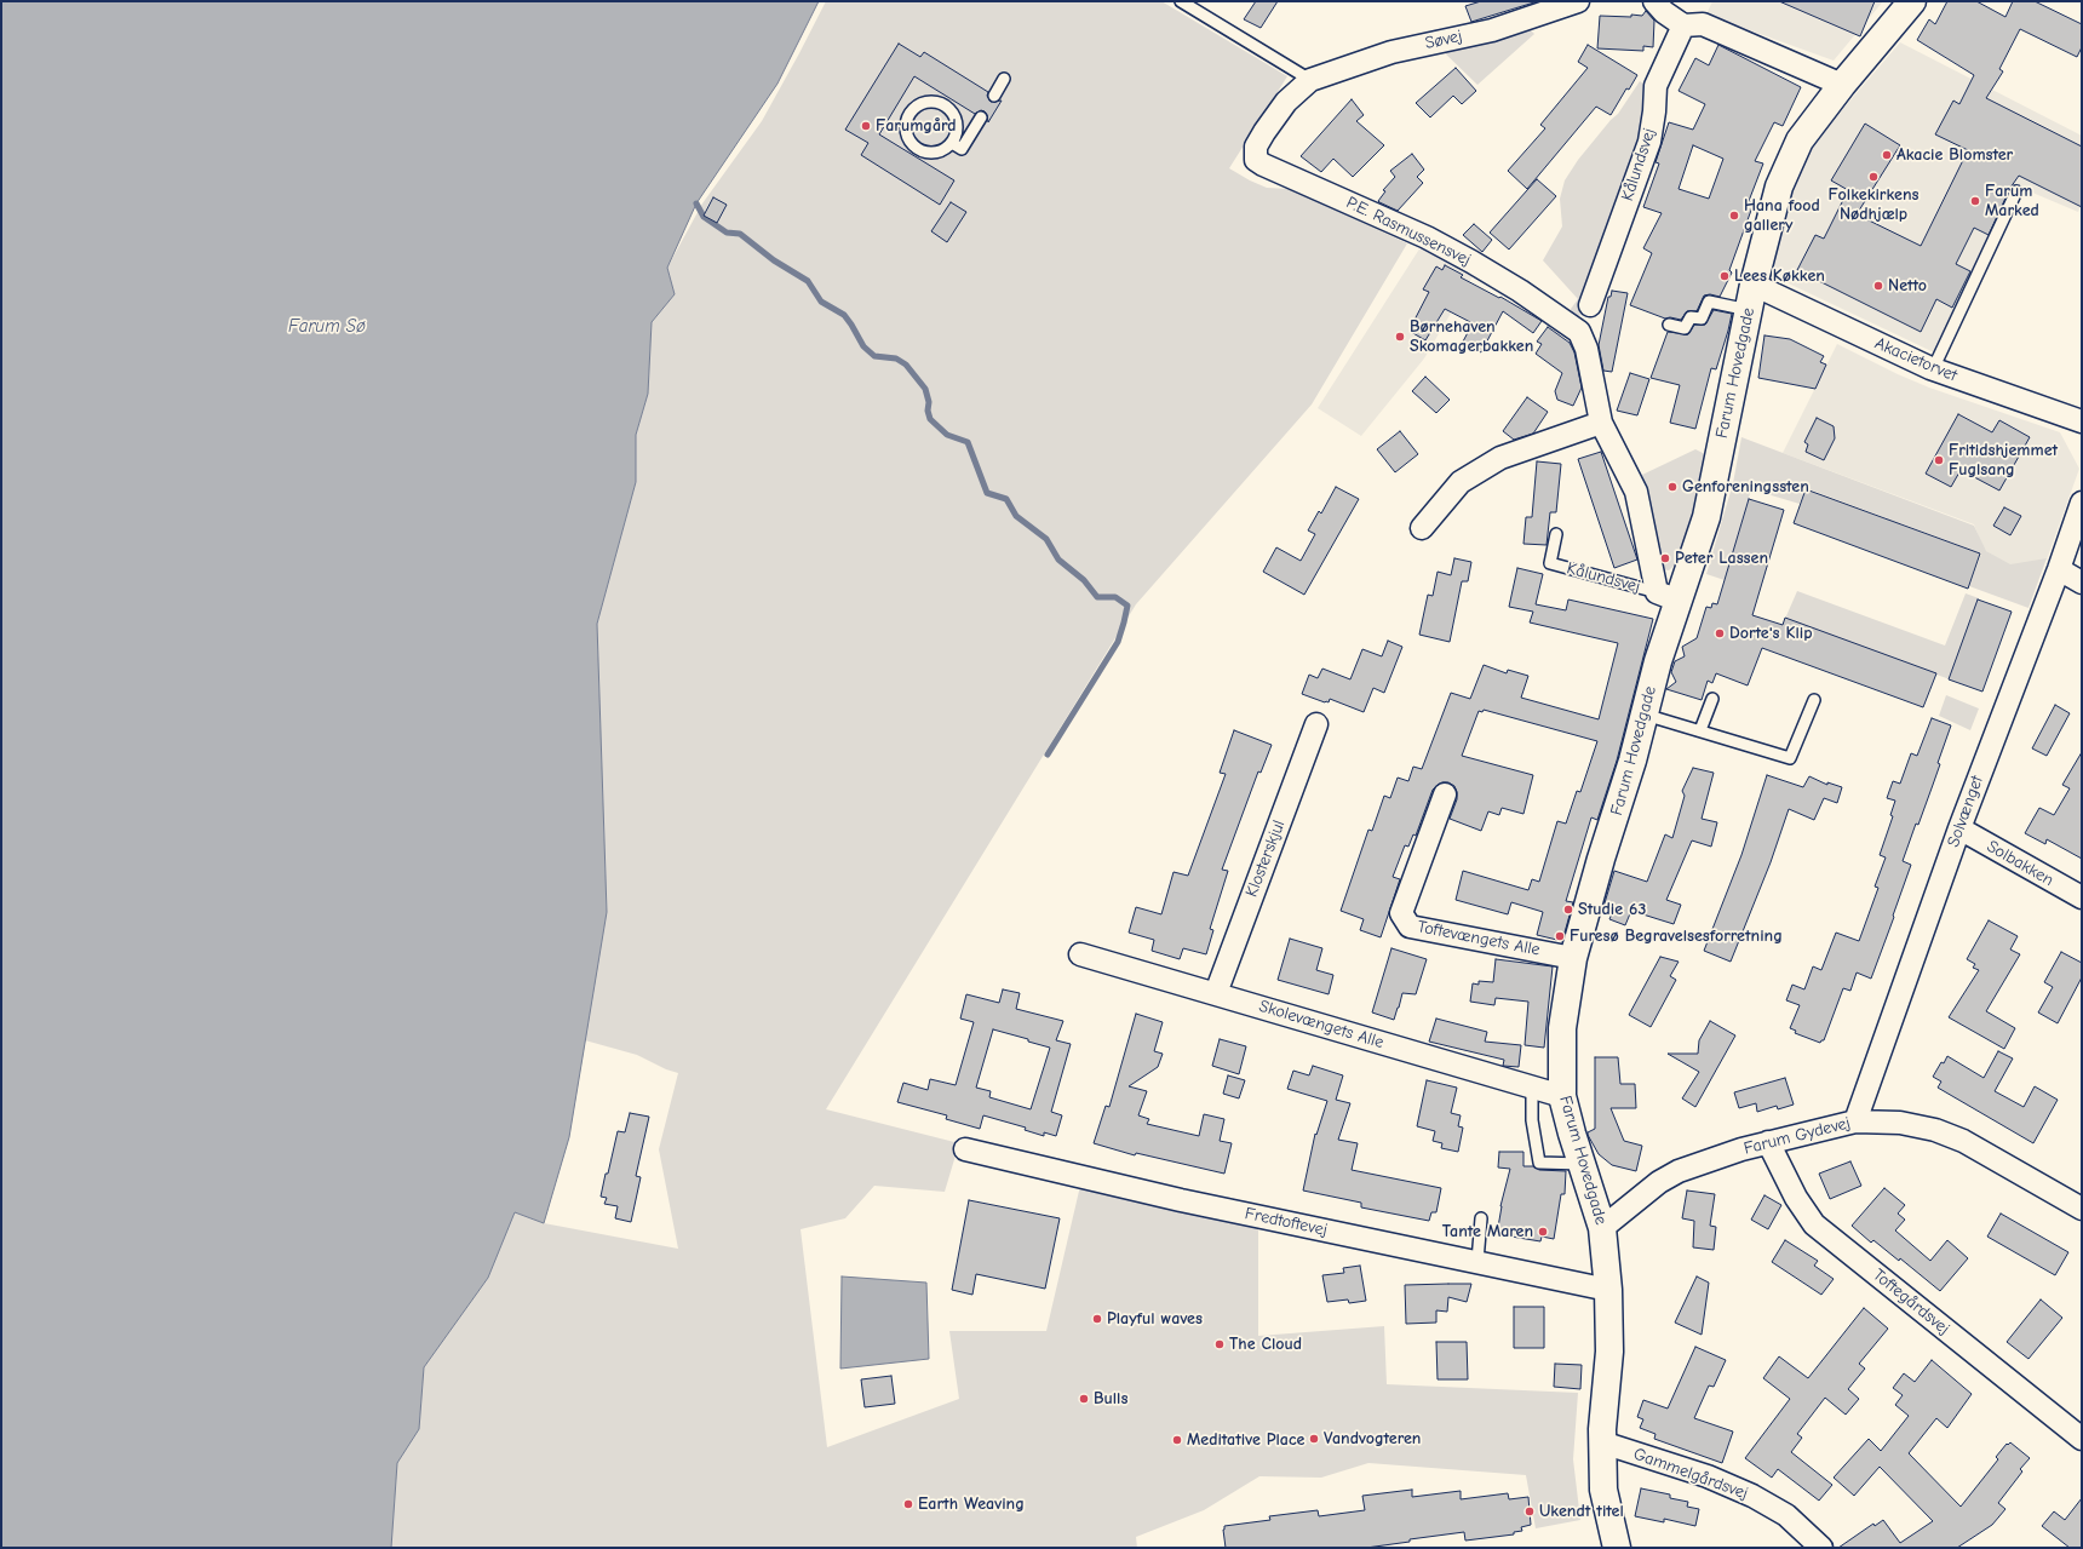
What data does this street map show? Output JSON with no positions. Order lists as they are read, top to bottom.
{
  "streets": {
    "street": [
      "Søvej",
      "Kålundsvej",
      "P.E. Rasmussensvej",
      "Akacietorvet",
      "Farum Hovedgade",
      "Solvænget",
      "Klosterskjul",
      "Solbakken",
      "Toftevængets Alle",
      "Skolevængets Alle",
      "Farum Gydevej",
      "Fredtoftevej",
      "Toftegårdsvej",
      "Gammelgårdsvej"
    ]
  },
  "crossings": [
    ["Søvej", "P.E. Rasmussensvej"],
    ["Kålundsvej", "P.E. Rasmussensvej"],
    ["Kålundsvej", "Farum Hovedgade"],
    ["Akacietorvet", "Farum Hovedgade"],
    ["Farum Hovedgade", "Toftevængets Alle"],
    ["Farum Hovedgade", "Skolevængets Alle"],
    ["Farum Hovedgade", "Farum Gydevej"],
    ["Farum Hovedgade", "Fredtoftevej"],
    ["Farum Hovedgade", "Gammelgårdsvej"],
    ["Solvænget", "Solbakken"],
    ["Solvænget", "Farum Gydevej"],
    ["Klosterskjul", "Skolevængets Alle"],
    ["Farum Gydevej", "Toftegårdsvej"]
  ],
  "water": ["Farum Sø"],
  "places": [
    "Farumgård",
    "Akacie Blomster",
    "Folkekirkens Nødhjælp",
    "Farum Marked",
    "Hana food gallery",
    "Lees Køkken",
    "Netto",
    "Børnehaven Skomagerbakken",
    "Fritidshjemmet Fuglsang",
    "Genforeningssten",
    "Peter Lassen",
    "Dorte's Klip",
    "Studie 63",
    "Furesø Begravelsesforretning",
    "Tante Maren",
    "Playful waves",
    "The Cloud",
    "Bulls",
    "Vandvogteren",
    "Meditative Place",
    "Earth Weaving",
    "Ukendt titel"
  ]
}
